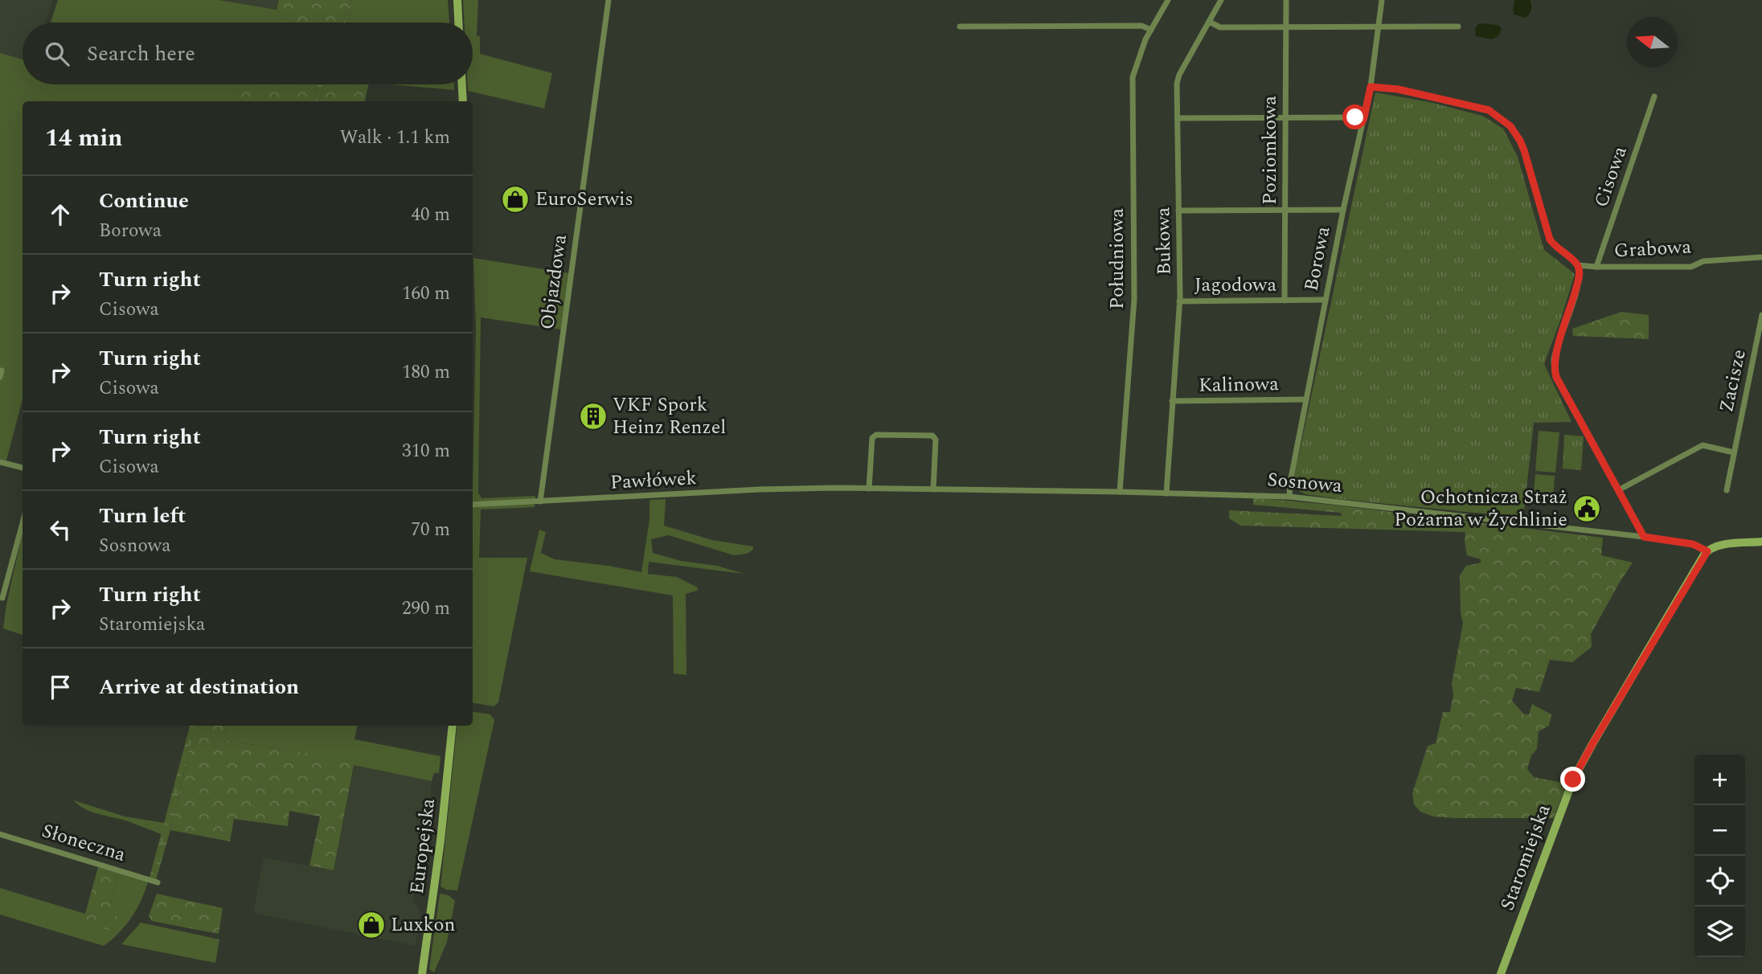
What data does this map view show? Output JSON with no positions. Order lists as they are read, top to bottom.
{
  "streets": {
    "street": [
      "Poziomkowa",
      "Cisowa",
      "Bukowa",
      "Grabowa",
      "Południowa",
      "Borowa",
      "Objazdowa",
      "Jagodowa",
      "Zacisze",
      "Kalinowa",
      "Pawłówek",
      "Sosnowa",
      "Słoneczna",
      "Europejska",
      "Staromiejska"
    ]
  },
  "crossings": [
    ["Poziomkowa", "Jagodowa"],
    ["Cisowa", "Grabowa"],
    ["Bukowa", "Jagodowa"],
    ["Bukowa", "Kalinowa"],
    ["Bukowa", "Sosnowa"],
    ["Południowa", "Sosnowa"],
    ["Borowa", "Jagodowa"],
    ["Borowa", "Kalinowa"],
    ["Borowa", "Sosnowa"],
    ["Objazdowa", "Pawłówek"],
    ["Pawłówek", "Sosnowa"],
    ["Sosnowa", "Staromiejska"]
  ],
  "places": {
    "shop": ["EuroSerwis", "Luxkon"],
    "building": ["VKF Spork Heinz Renzel"],
    "public building": ["Ochotnicza Straż Pożarna w Żychlinie"]
  },
  "north": "left",
  "page": {
    "search": "Search here",
    "heading": ["14 min", "Walk · 1.1 km"],
    "list": [
      ["Continue", "Borowa", "40 m"],
      ["Turn right", "Cisowa", "160 m"],
      ["Turn right", "Cisowa", "180 m"],
      ["Turn right", "Cisowa", "310 m"],
      ["Turn left", "Sosnowa", "70 m"],
      ["Turn right", "Staromiejska", "290 m"],
      "Arrive at destination"
    ],
    "map_buttons": ["+", "−"]
  }
}
